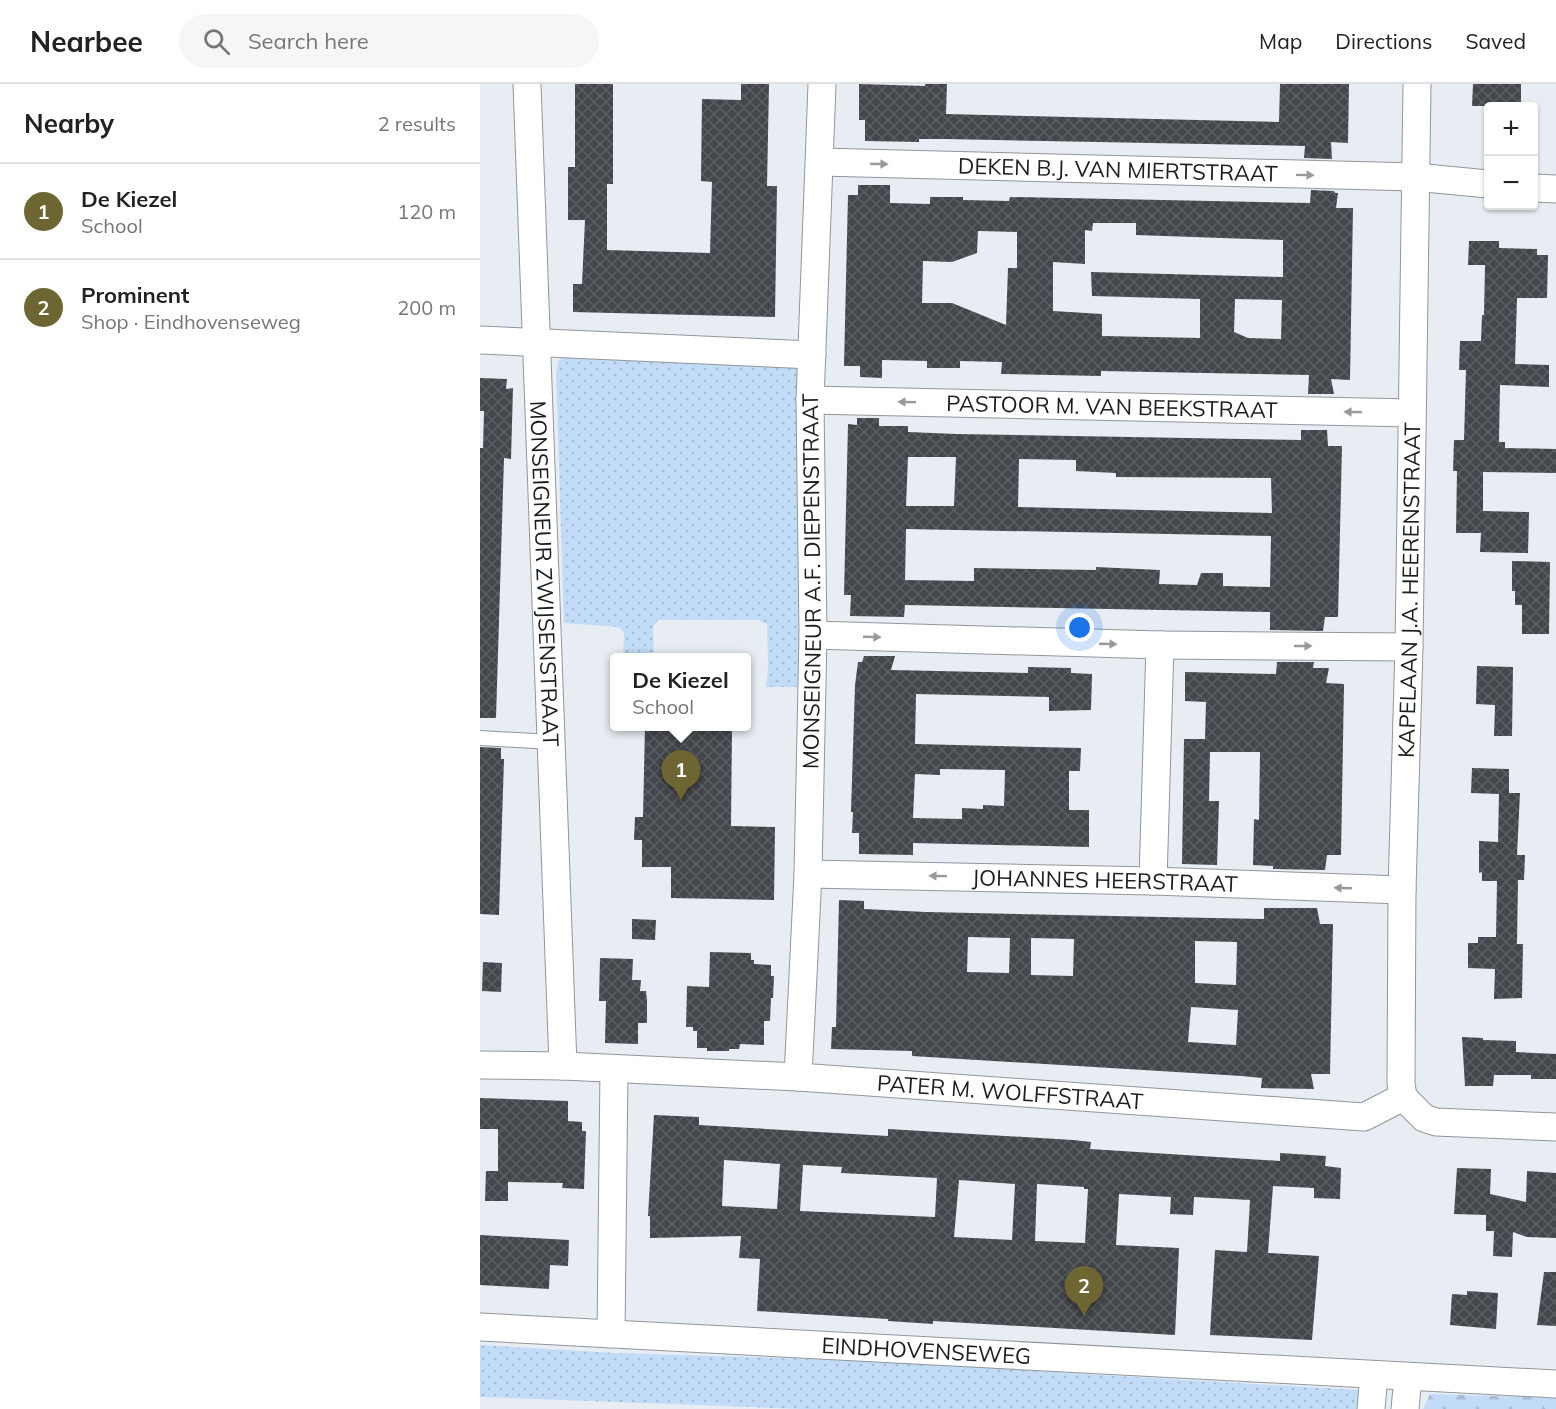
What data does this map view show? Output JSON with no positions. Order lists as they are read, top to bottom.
{
  "streets": {
    "street": [
      "DEKEN B.J. VAN MIERTSTRAAT",
      "PASTOOR M. VAN BEEKSTRAAT",
      "MONSEIGNEUR ZWIJSENSTRAAT",
      "MONSEIGNEUR A.F. DIEPENSTRAAT",
      "KAPELAAN J.A. HEERENSTRAAT",
      "JOHANNES HEERSTRAAT",
      "PATER M. WOLFFSTRAAT",
      "EINDHOVENSEWEG"
    ]
  },
  "crossings": [
    ["DEKEN B.J. VAN MIERTSTRAAT", "MONSEIGNEUR A.F. DIEPENSTRAAT"],
    ["DEKEN B.J. VAN MIERTSTRAAT", "KAPELAAN J.A. HEERENSTRAAT"],
    ["PASTOOR M. VAN BEEKSTRAAT", "MONSEIGNEUR A.F. DIEPENSTRAAT"],
    ["PASTOOR M. VAN BEEKSTRAAT", "KAPELAAN J.A. HEERENSTRAAT"],
    ["MONSEIGNEUR ZWIJSENSTRAAT", "PATER M. WOLFFSTRAAT"],
    ["MONSEIGNEUR A.F. DIEPENSTRAAT", "JOHANNES HEERSTRAAT"],
    ["MONSEIGNEUR A.F. DIEPENSTRAAT", "PATER M. WOLFFSTRAAT"],
    ["KAPELAAN J.A. HEERENSTRAAT", "JOHANNES HEERSTRAAT"],
    ["KAPELAAN J.A. HEERENSTRAAT", "PATER M. WOLFFSTRAAT"]
  ],
  "one_way": ["DEKEN B.J. VAN MIERTSTRAAT"],
  "page": {
    "header": "Nearbee",
    "search": "Search here",
    "nav": ["Map", "Directions", "Saved"],
    "heading": ["Nearby", "2 results"],
    "map_buttons": ["+", "−"],
    "list": [
      {
        "mark": "1",
        "name": "De Kiezel",
        "note": "School",
        "value": "120 m"
      },
      {
        "mark": "2",
        "name": "Prominent",
        "note": "Shop · Eindhovenseweg",
        "value": "200 m"
      }
    ],
    "popup": ["De Kiezel", "School"],
    "pins": ["1", "2"]
  }
}
